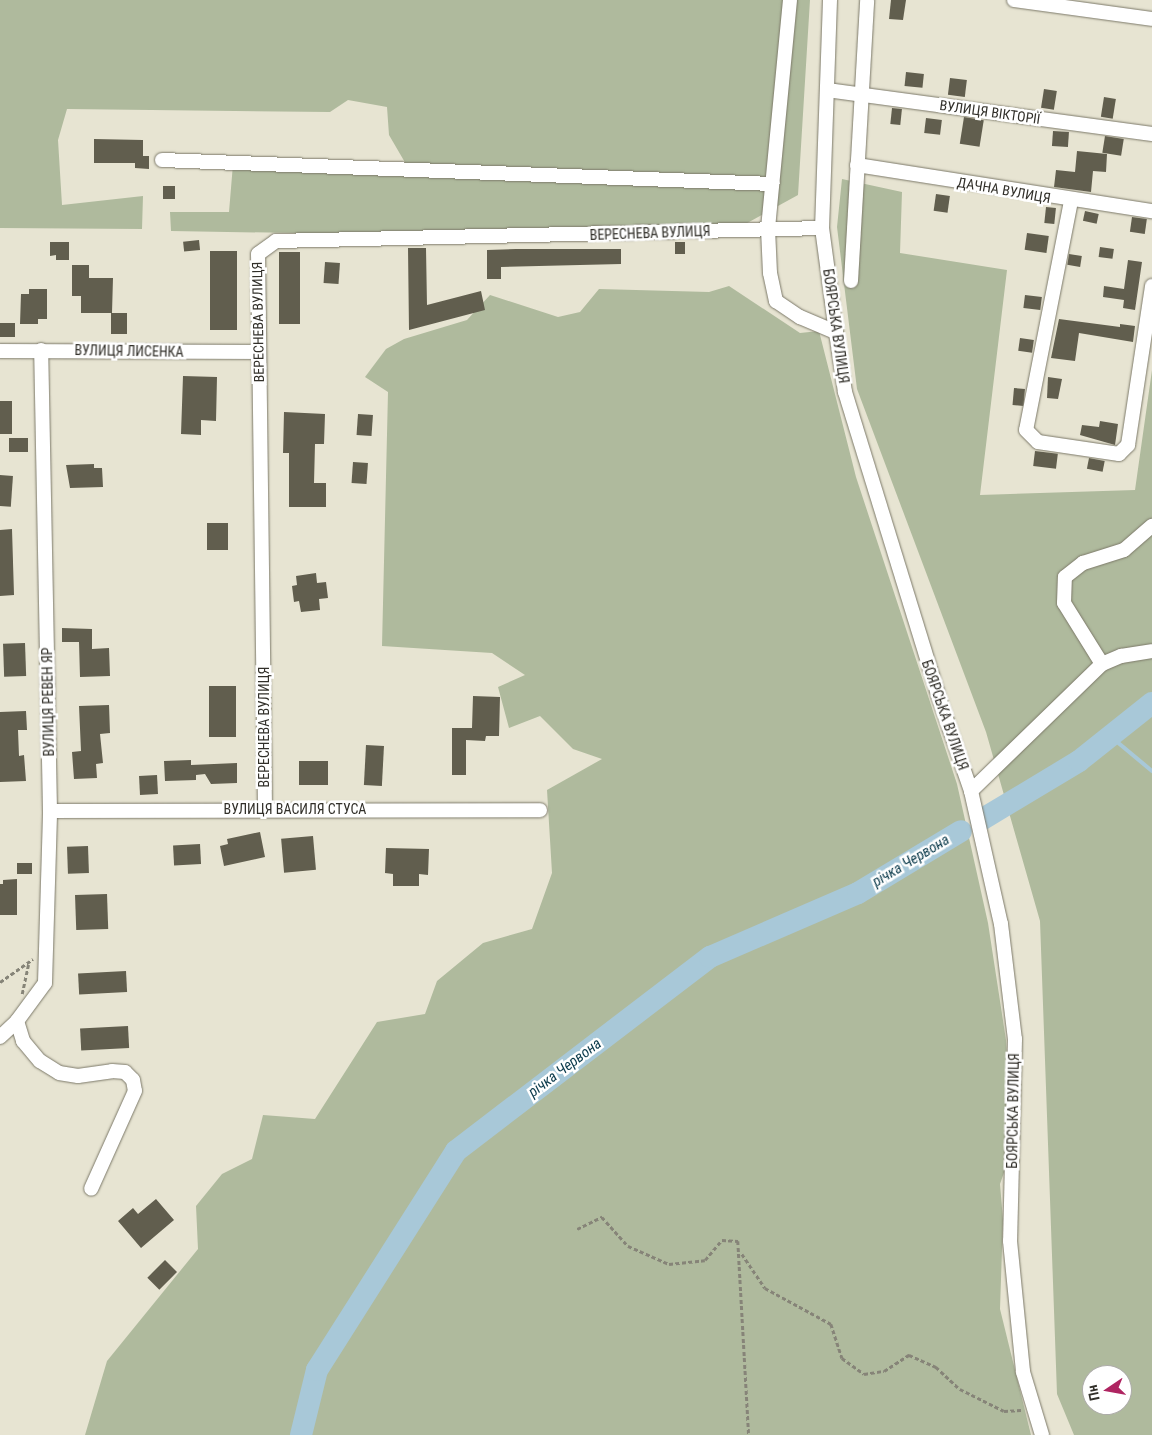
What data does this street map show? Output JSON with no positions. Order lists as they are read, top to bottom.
{
  "streets": {
    "street": [
      "ВУЛИЦЯ ВІКТОРІЇ",
      "ДАЧНА ВУЛИЦЯ",
      "ВЕРЕСНЕВА ВУЛИЦЯ",
      "БОЯРСЬКА ВУЛИЦЯ",
      "ВУЛИЦЯ ЛИСЕНКА",
      "ВУЛИЦЯ РЕВЕН ЯР",
      "ВУЛИЦЯ ВАСИЛЯ СТУСА"
    ]
  },
  "crossings": [
    ["ВУЛИЦЯ ВІКТОРІЇ", "БОЯРСЬКА ВУЛИЦЯ"],
    ["ВЕРЕСНЕВА ВУЛИЦЯ", "БОЯРСЬКА ВУЛИЦЯ"],
    ["ВЕРЕСНЕВА ВУЛИЦЯ", "ВУЛИЦЯ ЛИСЕНКА"],
    ["ВЕРЕСНЕВА ВУЛИЦЯ", "ВУЛИЦЯ ВАСИЛЯ СТУСА"],
    ["ВУЛИЦЯ ЛИСЕНКА", "ВУЛИЦЯ РЕВЕН ЯР"],
    ["ВУЛИЦЯ РЕВЕН ЯР", "ВУЛИЦЯ ВАСИЛЯ СТУСА"]
  ],
  "water": ["річка Червона"],
  "north": "left"
}
